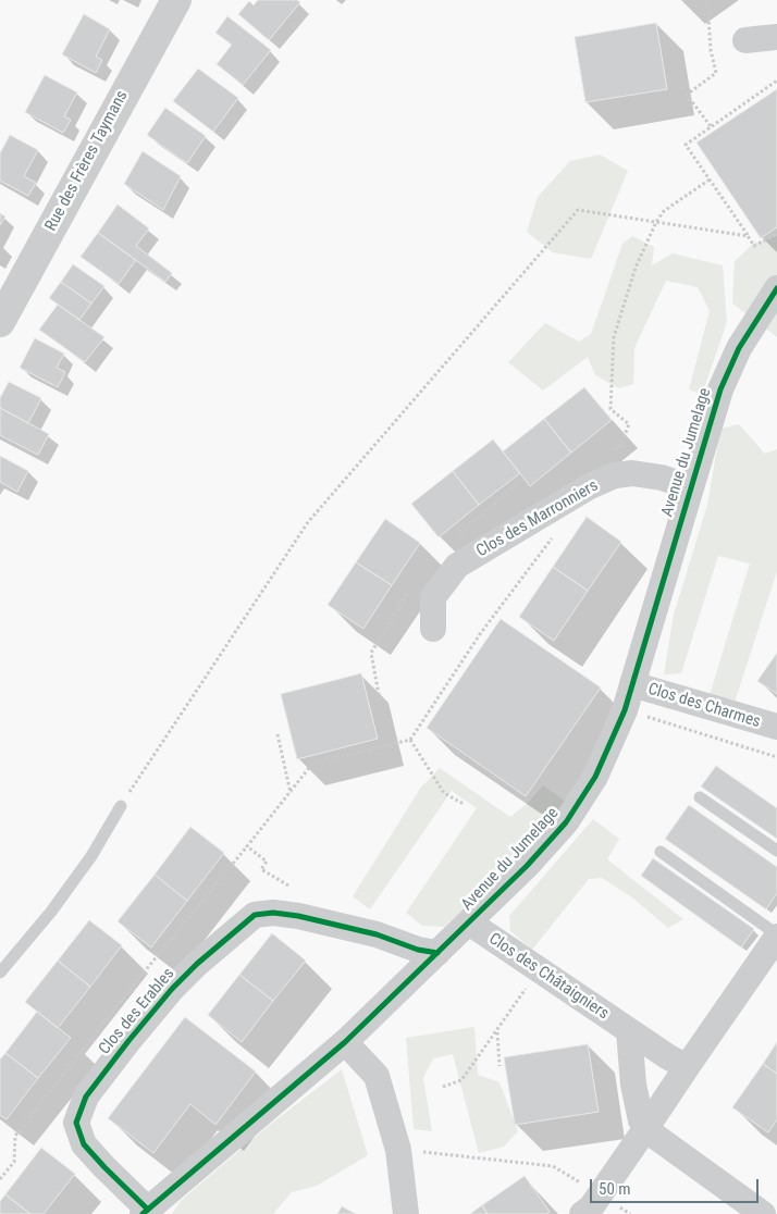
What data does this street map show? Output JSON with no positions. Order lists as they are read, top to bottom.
{
  "streets": {
    "street": [
      "Rue des Frères Taymans",
      "Avenue du Jumelage",
      "Clos des Marronniers",
      "Clos des Charmes",
      "Clos des Châtaigniers",
      "Clos des Erables"
    ]
  },
  "crossings": [
    ["Avenue du Jumelage", "Clos des Marronniers"],
    ["Avenue du Jumelage", "Clos des Charmes"],
    ["Avenue du Jumelage", "Clos des Châtaigniers"],
    ["Avenue du Jumelage", "Clos des Erables"]
  ],
  "scale_bar": "50 m"
}
